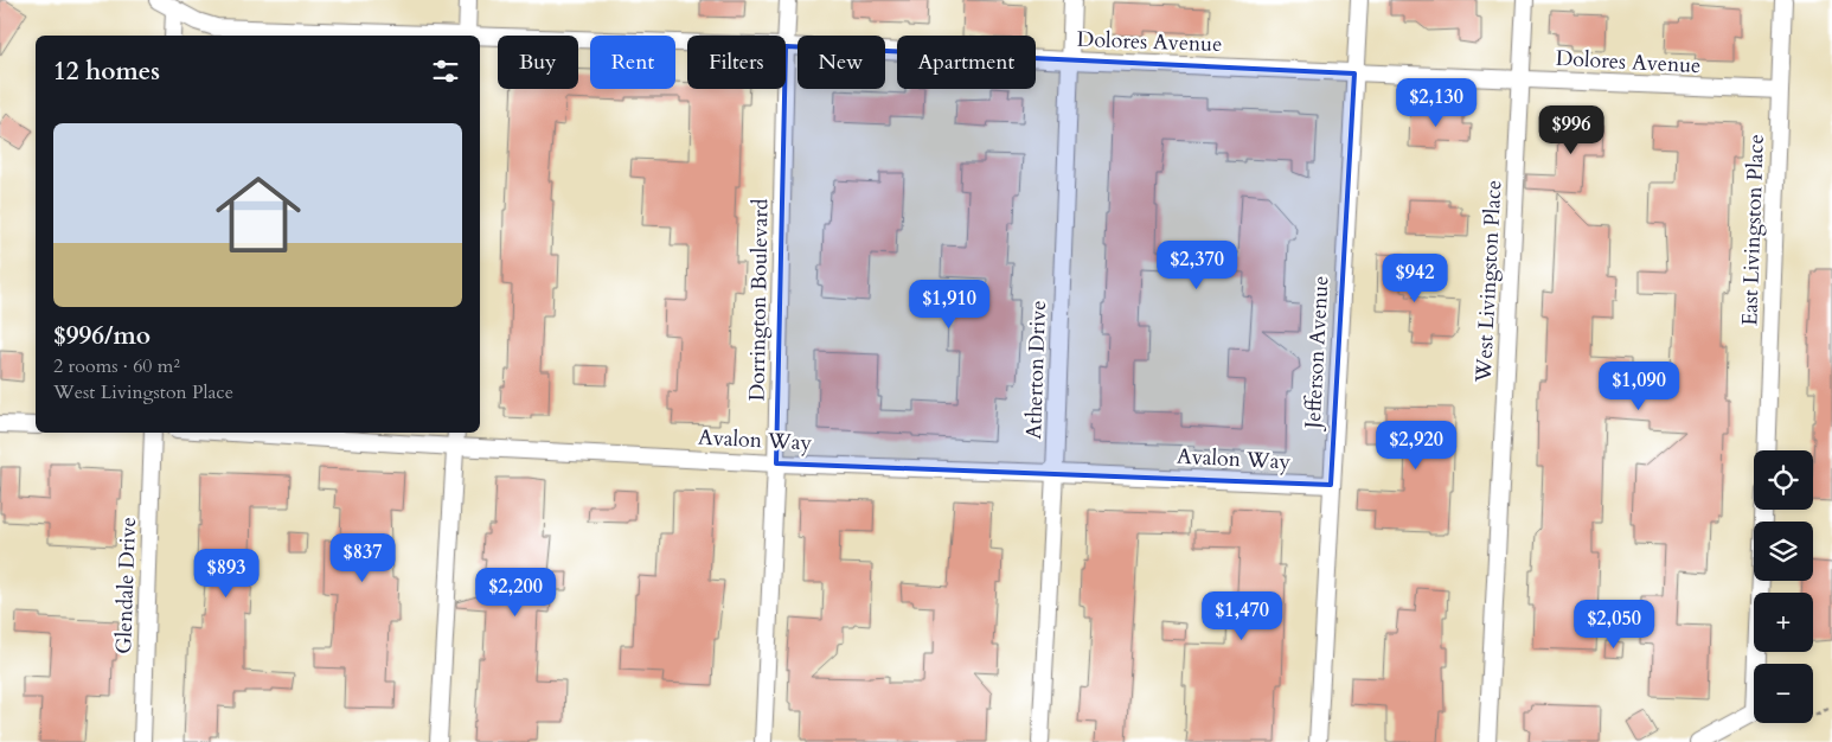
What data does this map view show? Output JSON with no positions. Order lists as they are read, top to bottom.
{
  "streets": {
    "street": [
      "Dolores Avenue",
      "East Livingston Place",
      "West Livingston Place",
      "Dorrington Boulevard",
      "Jefferson Avenue",
      "Atherton Drive",
      "Avalon Way",
      "Glendale Drive"
    ]
  },
  "crossings": [
    ["Dolores Avenue", "East Livingston Place"],
    ["Dolores Avenue", "West Livingston Place"],
    ["Dolores Avenue", "Dorrington Boulevard"],
    ["Dolores Avenue", "Jefferson Avenue"],
    ["Dolores Avenue", "Atherton Drive"],
    ["Dorrington Boulevard", "Avalon Way"],
    ["Jefferson Avenue", "Avalon Way"],
    ["Atherton Drive", "Avalon Way"]
  ],
  "page": {
    "chip": [
      "Buy",
      "Rent",
      "Filters",
      "New",
      "Apartment"
    ],
    "heading": "12 homes",
    "price": [
      "$2,130",
      "$996",
      "$2,370",
      "$942",
      "$1,910",
      "$1,090",
      "$2,920",
      "$837",
      "$893",
      "$2,200",
      "$1,470",
      "$2,050"
    ],
    "list": [
      {
        "name": "$996/mo",
        "note": "2 rooms · 60 m² · West Livingston Place"
      }
    ],
    "map_buttons": ["+", "−"]
  }
}
